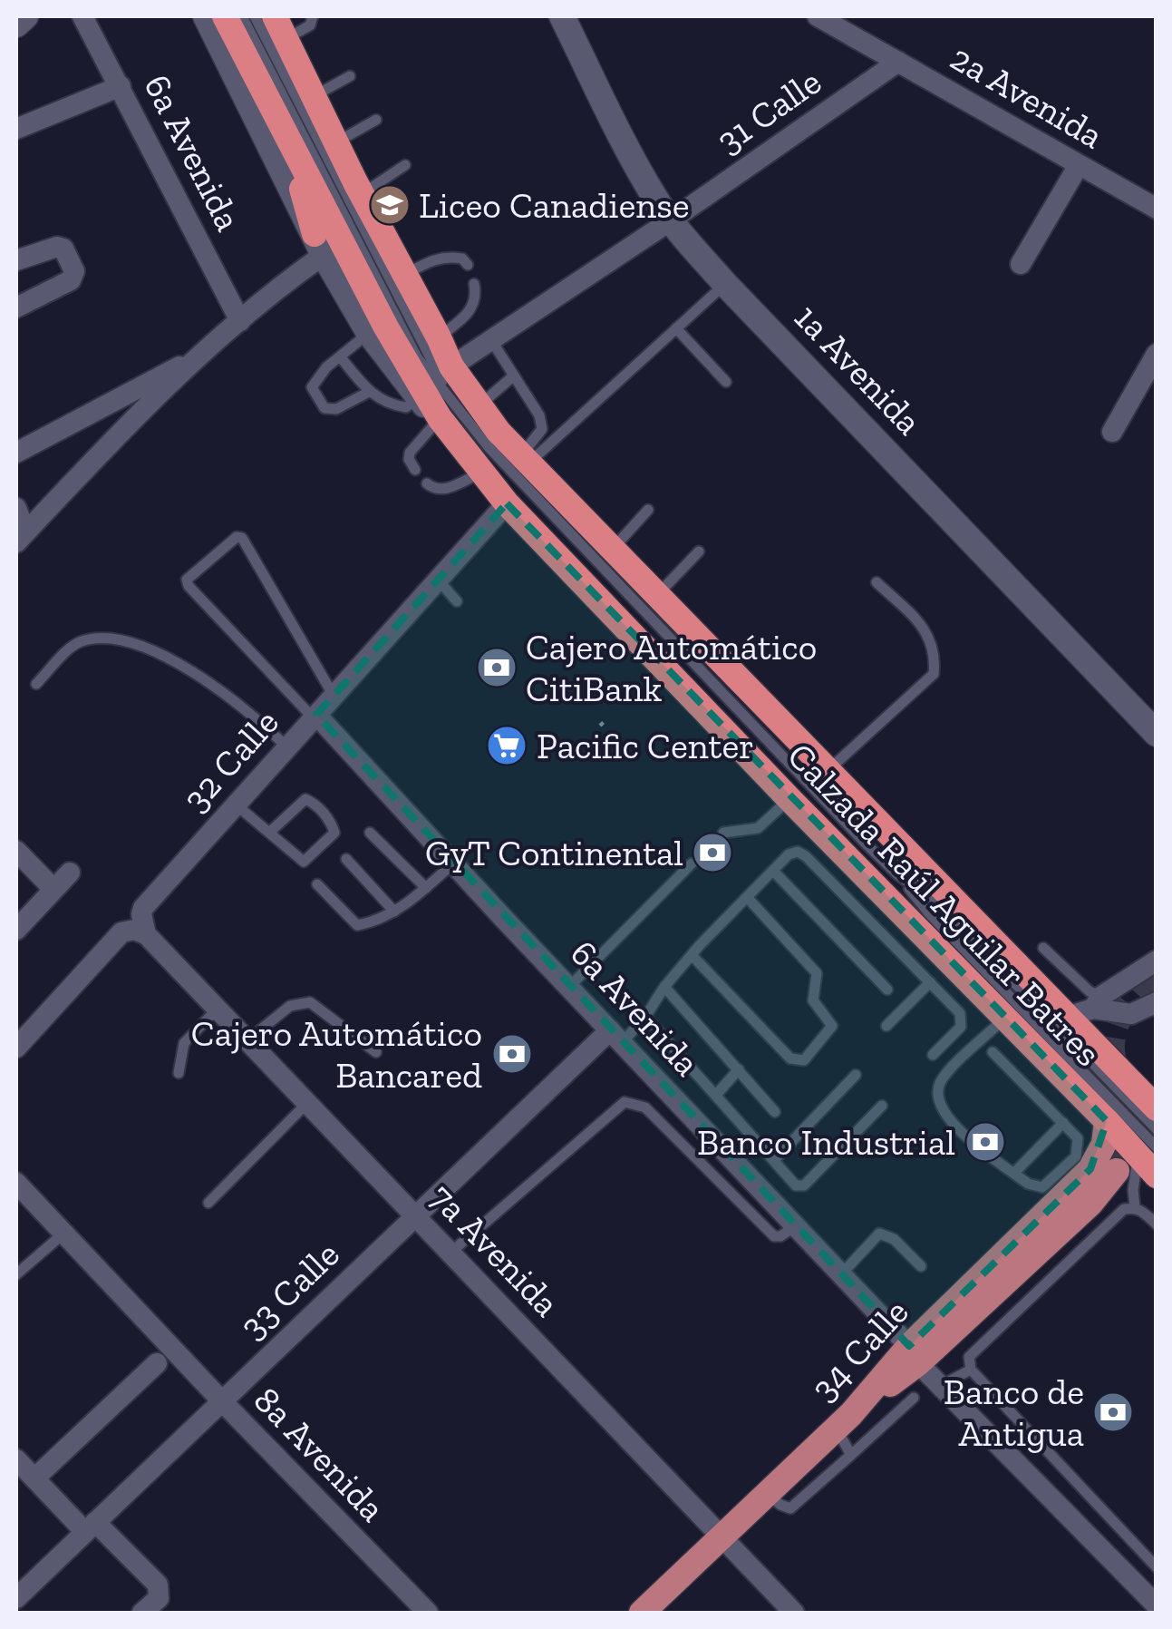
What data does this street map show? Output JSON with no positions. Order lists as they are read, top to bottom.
{
  "streets": {
    "highway": ["Calzada Raúl Aguilar Batres"],
    "main road": ["34 Calle"],
    "street": [
      "2a Avenida",
      "31 Calle",
      "6a Avenida",
      "1a Avenida",
      "32 Calle",
      "7a Avenida",
      "33 Calle",
      "8a Avenida"
    ]
  },
  "crossings": [
    ["2a Avenida", "31 Calle"],
    ["31 Calle", "1a Avenida"],
    ["31 Calle", "Calzada Raúl Aguilar Batres"],
    ["6a Avenida", "32 Calle"],
    ["6a Avenida", "33 Calle"],
    ["6a Avenida", "34 Calle"],
    ["32 Calle", "Calzada Raúl Aguilar Batres"],
    ["32 Calle", "7a Avenida"],
    ["Calzada Raúl Aguilar Batres", "34 Calle"],
    ["7a Avenida", "33 Calle"],
    ["7a Avenida", "34 Calle"],
    ["33 Calle", "8a Avenida"]
  ],
  "places": {
    "school or university": ["Liceo Canadiense"],
    "bank": [
      "Cajero Automático CitiBank",
      "GyT Continental",
      "Cajero Automático Bancared",
      "Banco Industrial",
      "Banco de Antigua"
    ],
    "supermarket": ["Pacific Center"]
  }
}
